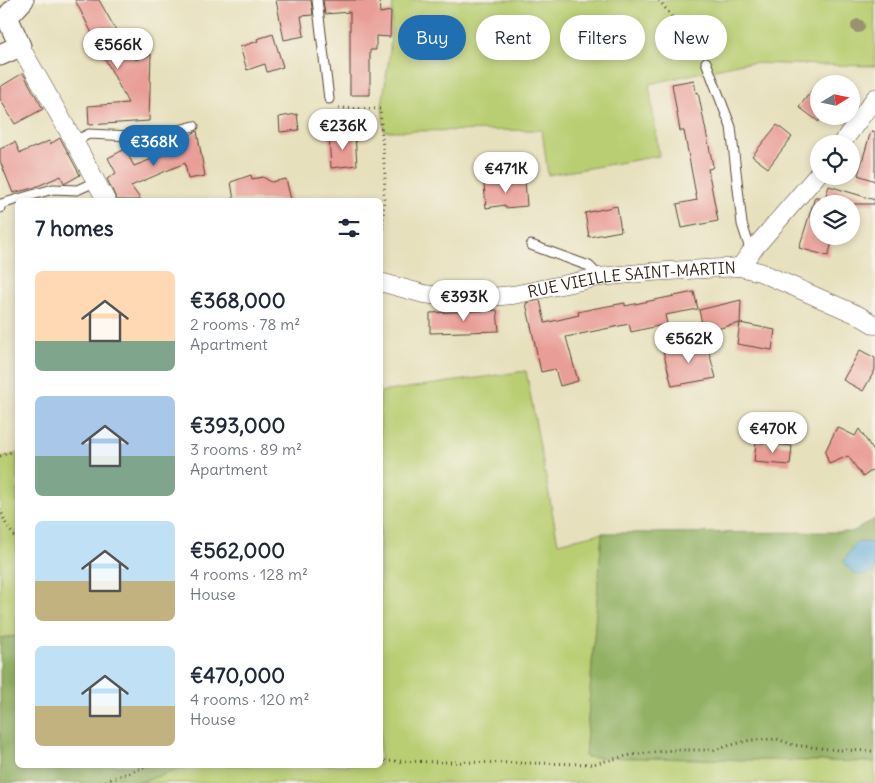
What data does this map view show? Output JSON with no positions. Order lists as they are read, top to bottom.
{
  "streets": {
    "street": ["RUE VIEILLE SAINT-MARTIN"]
  },
  "north": "right",
  "page": {
    "chip": [
      "Buy",
      "Rent",
      "Filters",
      "New"
    ],
    "price": [
      "€566K",
      "€236K",
      "€368K",
      "€471K",
      "€393K",
      "€562K",
      "€470K"
    ],
    "heading": "7 homes",
    "list": [
      {
        "name": "€368,000",
        "note": "2 rooms · 78 m² · Apartment"
      },
      {
        "name": "€393,000",
        "note": "3 rooms · 89 m² · Apartment"
      },
      {
        "name": "€562,000",
        "note": "4 rooms · 128 m² · House"
      },
      {
        "name": "€470,000",
        "note": "4 rooms · 120 m² · House"
      }
    ]
  }
}
